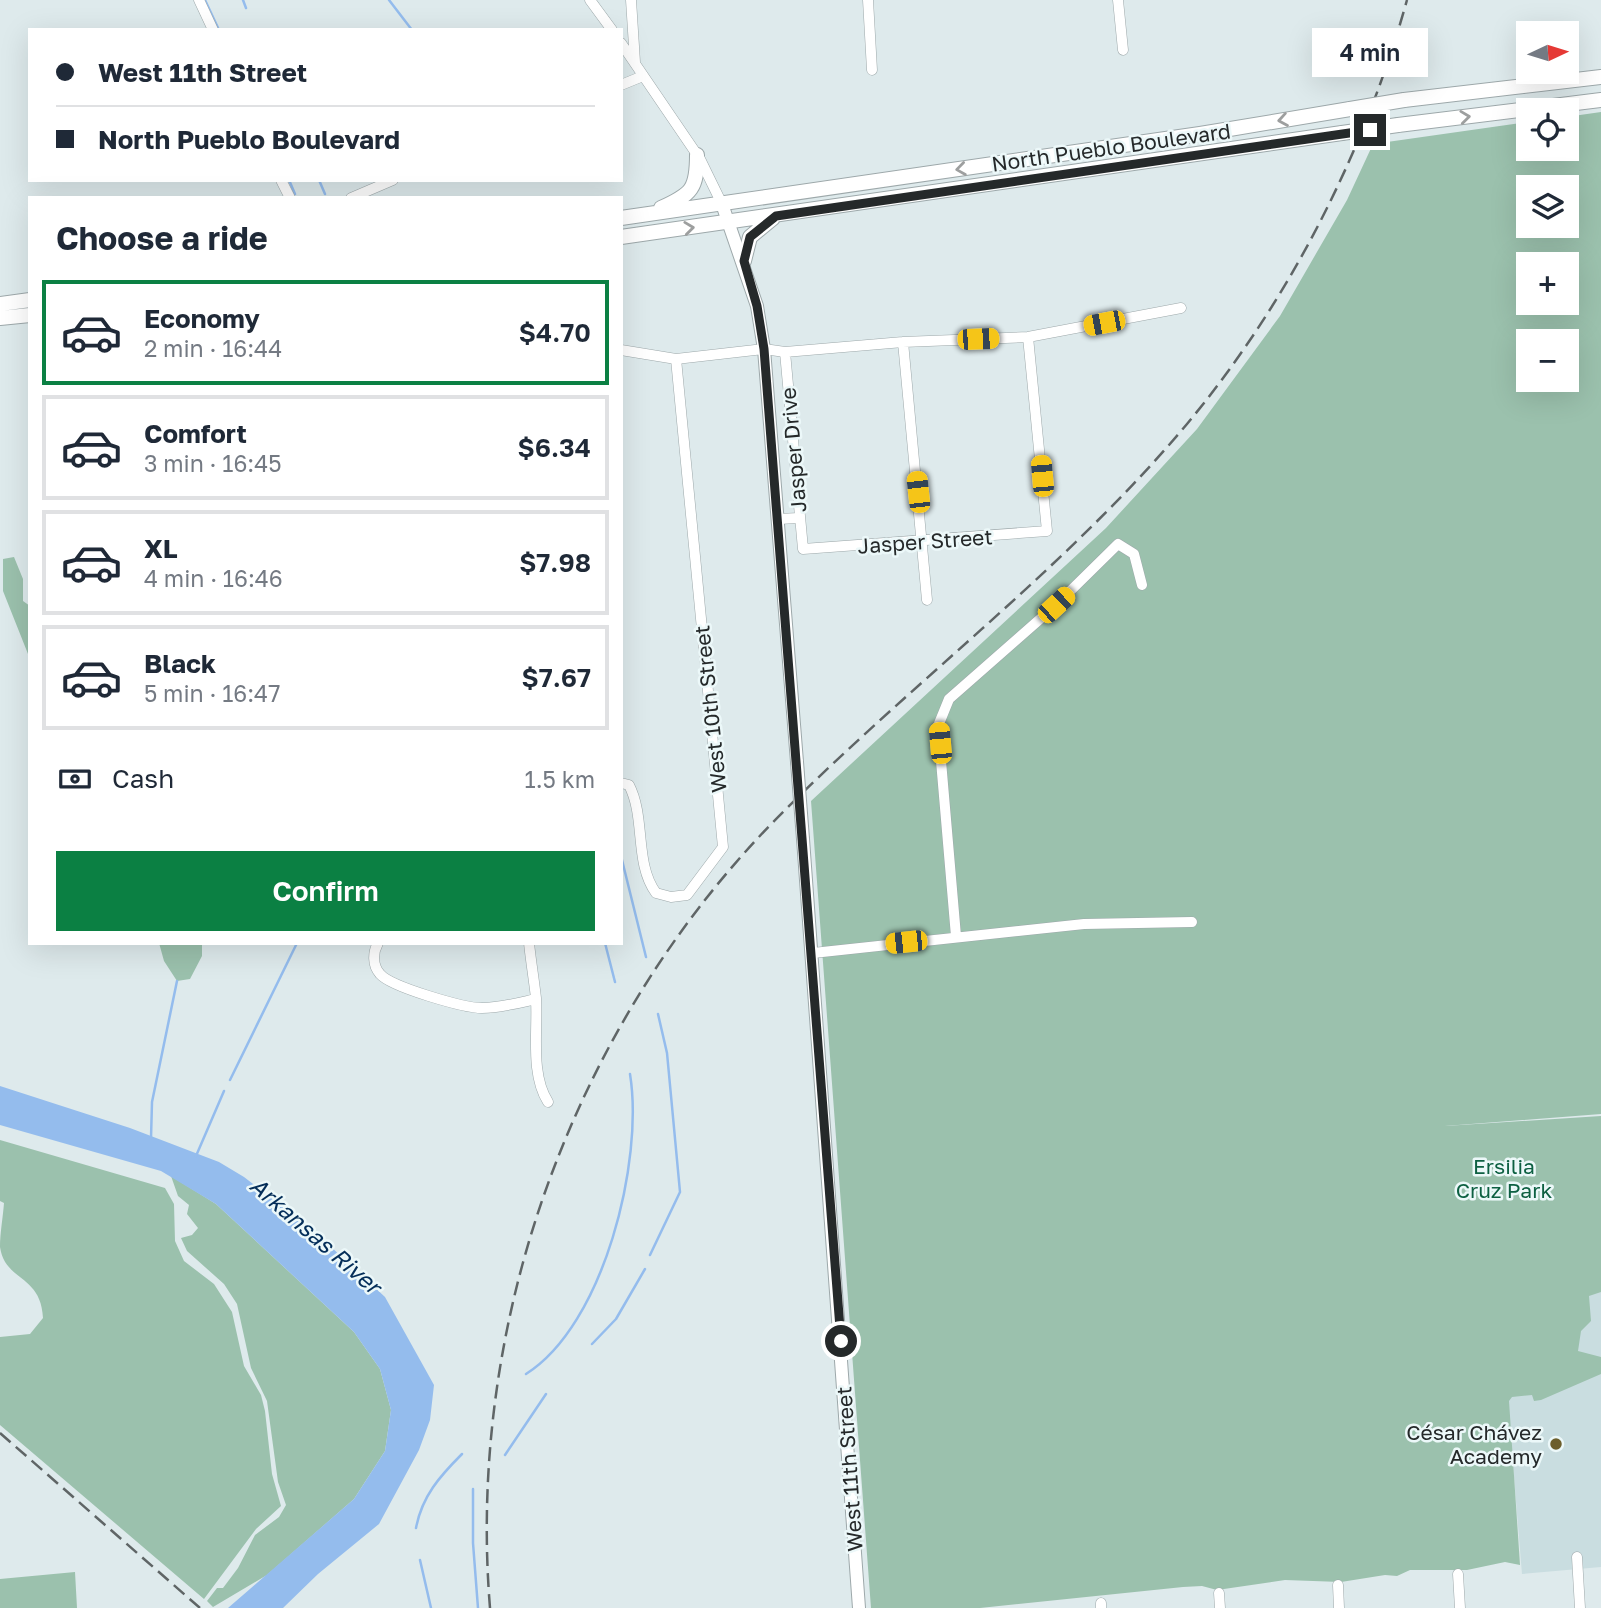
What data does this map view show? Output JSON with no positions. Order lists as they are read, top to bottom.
{
  "streets": {
    "main road": ["North Pueblo Boulevard"],
    "street": [
      "Jasper Drive",
      "Jasper Street",
      "West 10th Street",
      "West 11th Street"
    ]
  },
  "crossings": [
    ["North Pueblo Boulevard", "West 11th Street"],
    ["Jasper Drive", "Jasper Street"]
  ],
  "water": ["Arkansas River"],
  "parks": ["Ersilia Cruz Park"],
  "places": ["César Chávez Academy"],
  "north": "right",
  "page": {
    "map_buttons": ["+", "−"],
    "bubble": "4 min",
    "banner": ["West 11th Street", "North Pueblo Boulevard"],
    "heading": "Choose a ride",
    "list": [
      {
        "name": "Economy",
        "note": "2 min · 16:44",
        "value": "$4.70"
      },
      {
        "name": "Comfort",
        "note": "3 min · 16:45",
        "value": "$6.34"
      },
      {
        "name": "XL",
        "note": "4 min · 16:46",
        "value": "$7.98"
      },
      {
        "name": "Black",
        "note": "5 min · 16:47",
        "value": "$7.67"
      }
    ],
    "pay": ["Cash", "1.5 km"],
    "buttons": "Confirm"
  }
}
